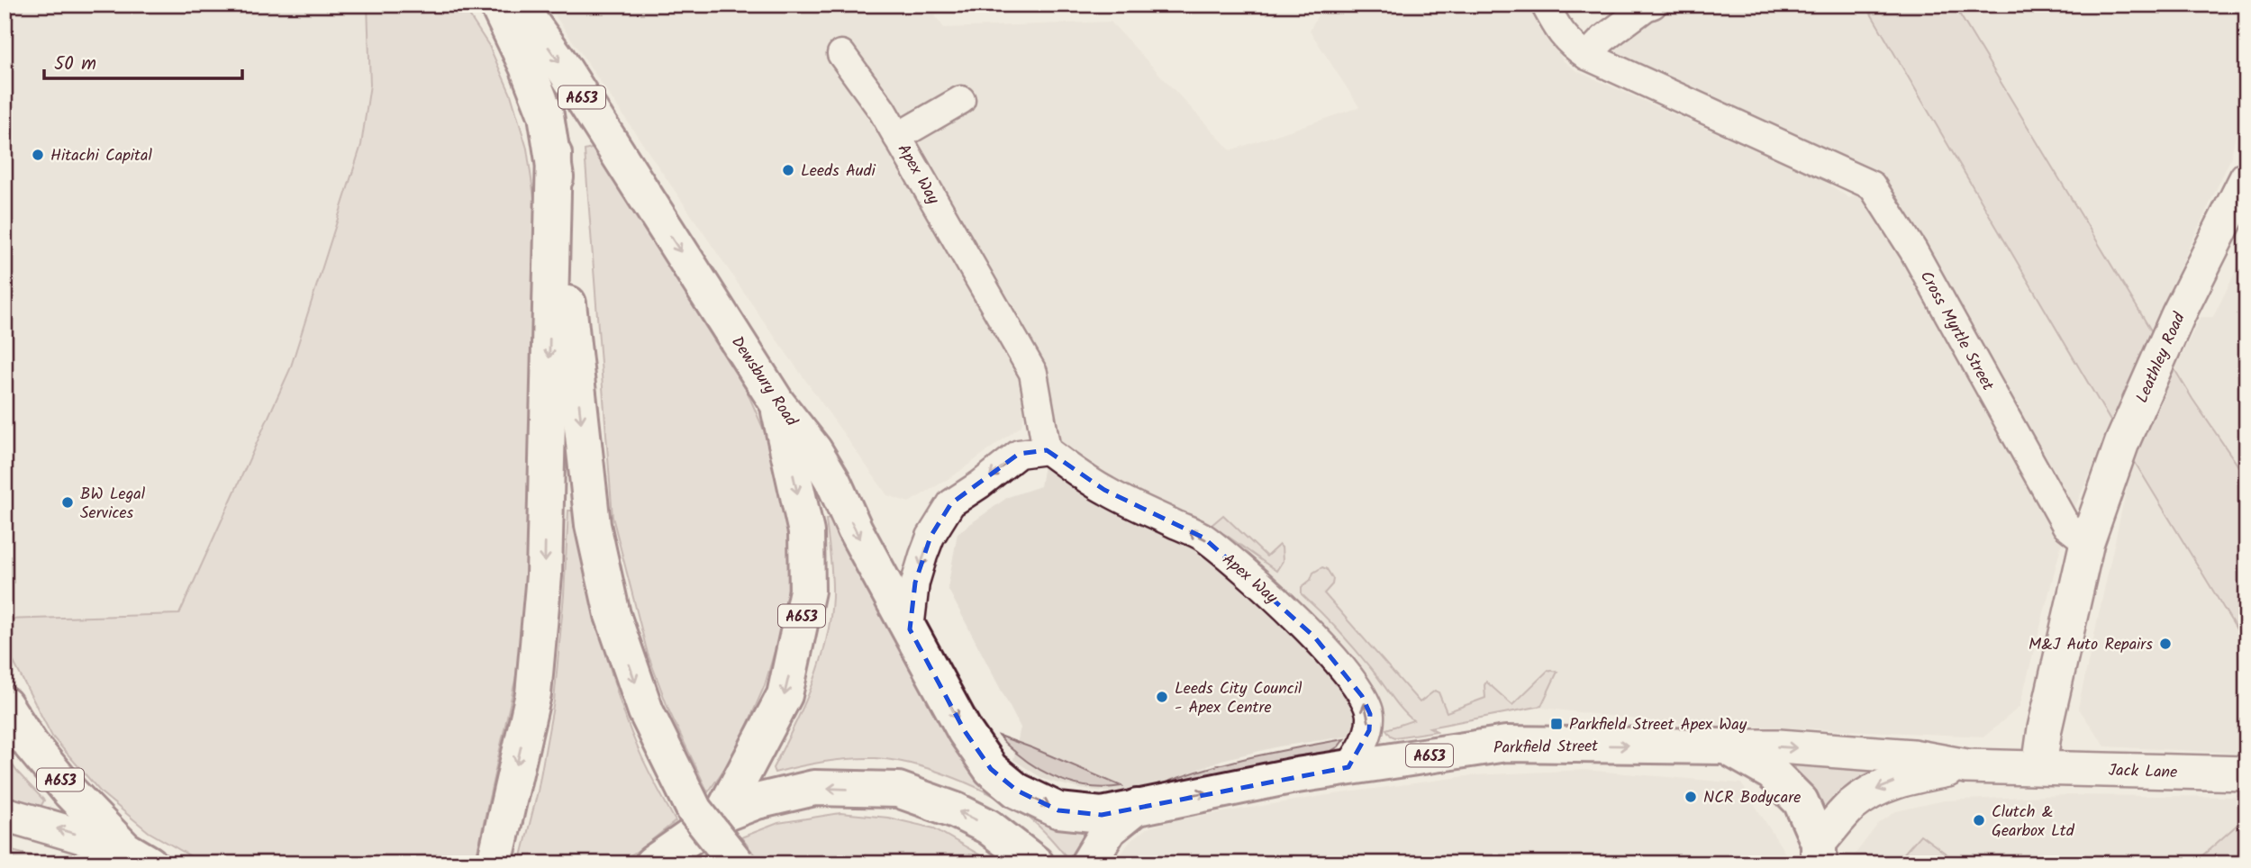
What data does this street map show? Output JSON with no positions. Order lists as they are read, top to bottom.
{
  "streets": {
    "main road": ["A653", "Dewsbury Road", "Parkfield Street"],
    "street": [
      "Apex Way",
      "Cross Myrtle Street",
      "Leathley Road",
      "Jack Lane"
    ]
  },
  "crossings": [
    ["A653", "Dewsbury Road"],
    ["A653", "Parkfield Street"],
    ["Apex Way", "Parkfield Street"],
    ["Cross Myrtle Street", "Leathley Road"],
    ["Dewsbury Road", "Parkfield Street"],
    ["Parkfield Street", "Jack Lane"]
  ],
  "one_way": ["Apex Way"],
  "places": {
    "other": [
      "Hitachi Capital",
      "Leeds Audi",
      "BW Legal Services",
      "M&J Auto Repairs",
      "Leeds City Council - Apex Centre",
      "NCR Bodycare",
      "Clutch & Gearbox Ltd"
    ],
    "transit": ["Parkfield Street Apex Way"]
  },
  "scale_bar": "50 m"
}
